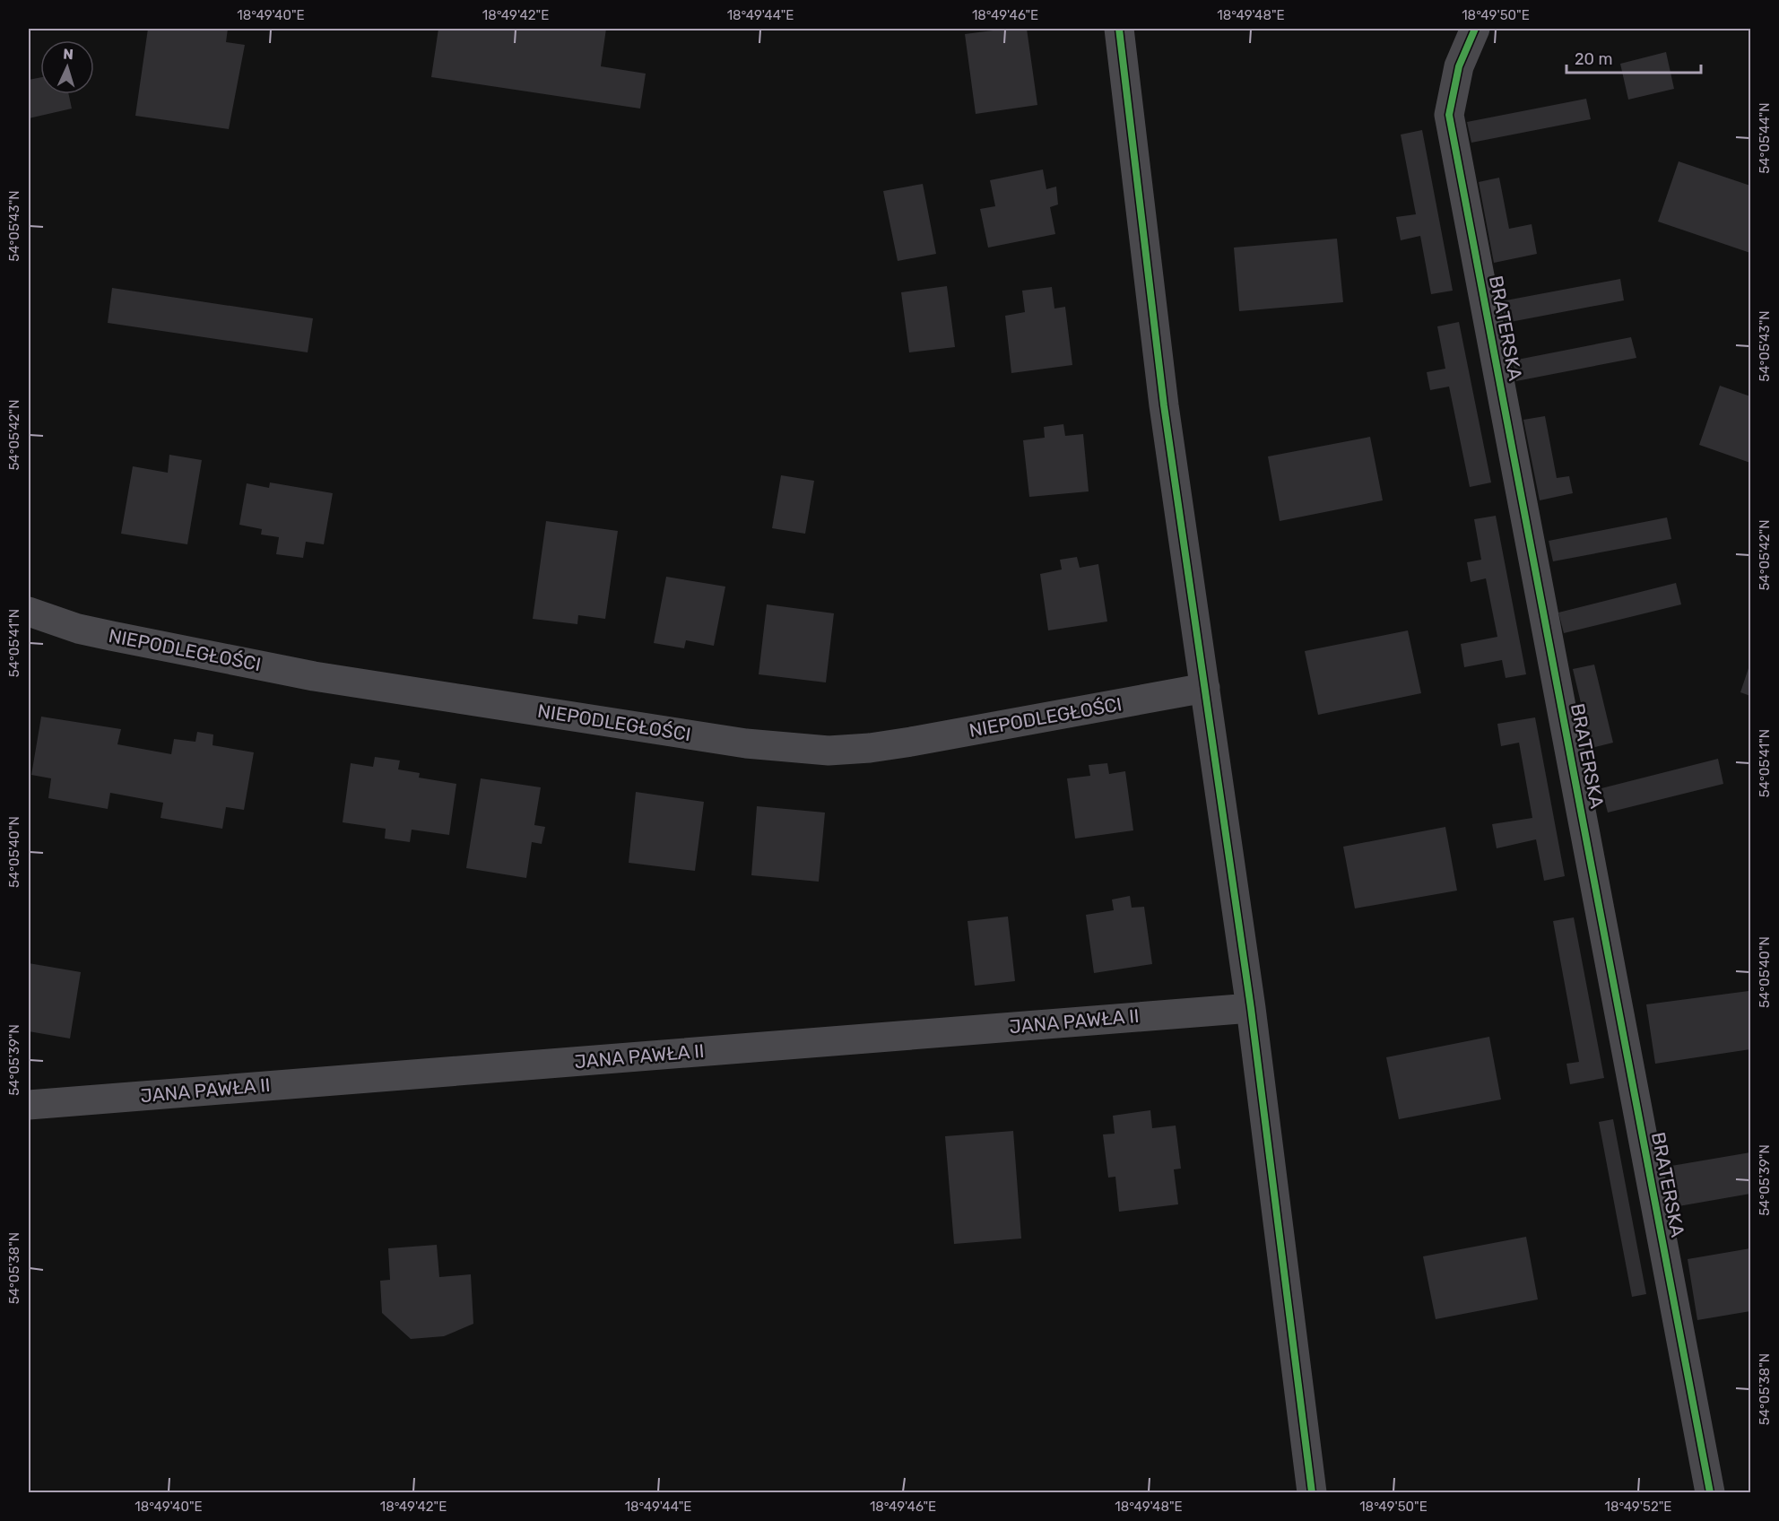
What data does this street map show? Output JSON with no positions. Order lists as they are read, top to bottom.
{
  "streets": {
    "street": ["BRATERSKA", "NIEPODLEGŁOŚCI", "JANA PAWŁA II"]
  },
  "scale_bar": "20 m",
  "north": "top",
  "coordinates": [
    "18°49'40\"E",
    "18°49'42\"E",
    "18°49'44\"E",
    "18°49'46\"E",
    "18°49'48\"E",
    "18°49'50\"E",
    "54°05'44\"N",
    "54°05'43\"N",
    "54°05'42\"N",
    "54°05'41\"N",
    "54°05'40\"N",
    "54°05'39\"N",
    "54°05'38\"N",
    "18°49'52\"E"
  ]
}
